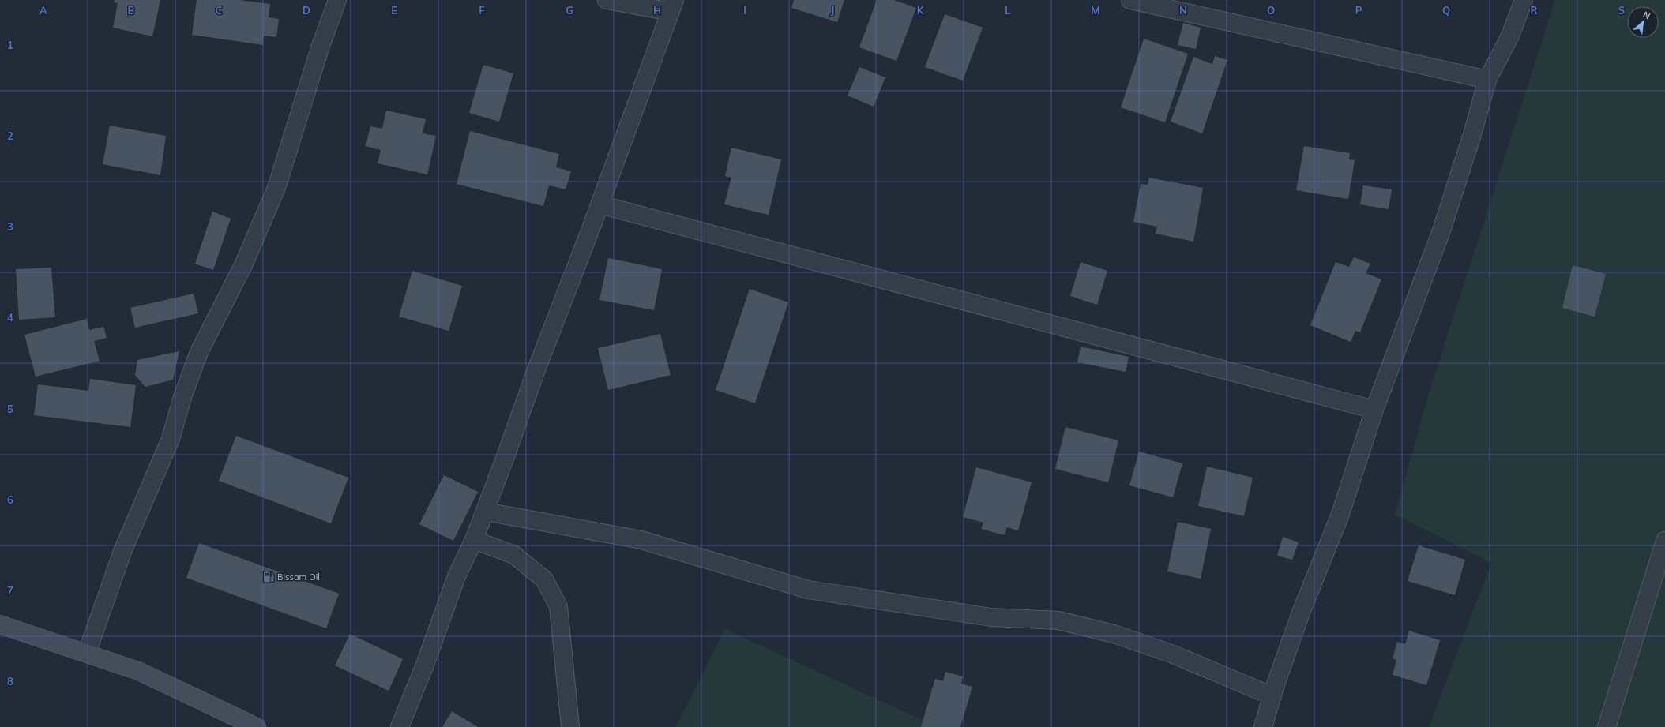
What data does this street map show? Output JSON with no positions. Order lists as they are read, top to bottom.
{
  "places": {
    "fuel station": ["Bissam Oil"]
  },
  "north": "top right",
  "grid": {
    "columns": [
      "A",
      "B",
      "C",
      "D",
      "E",
      "F",
      "G",
      "H",
      "I",
      "J",
      "K",
      "L",
      "M",
      "N",
      "O",
      "P",
      "Q",
      "R",
      "S"
    ],
    "rows": [
      "1",
      "2",
      "3",
      "4",
      "5",
      "6",
      "7",
      "8"
    ]
  }
}
